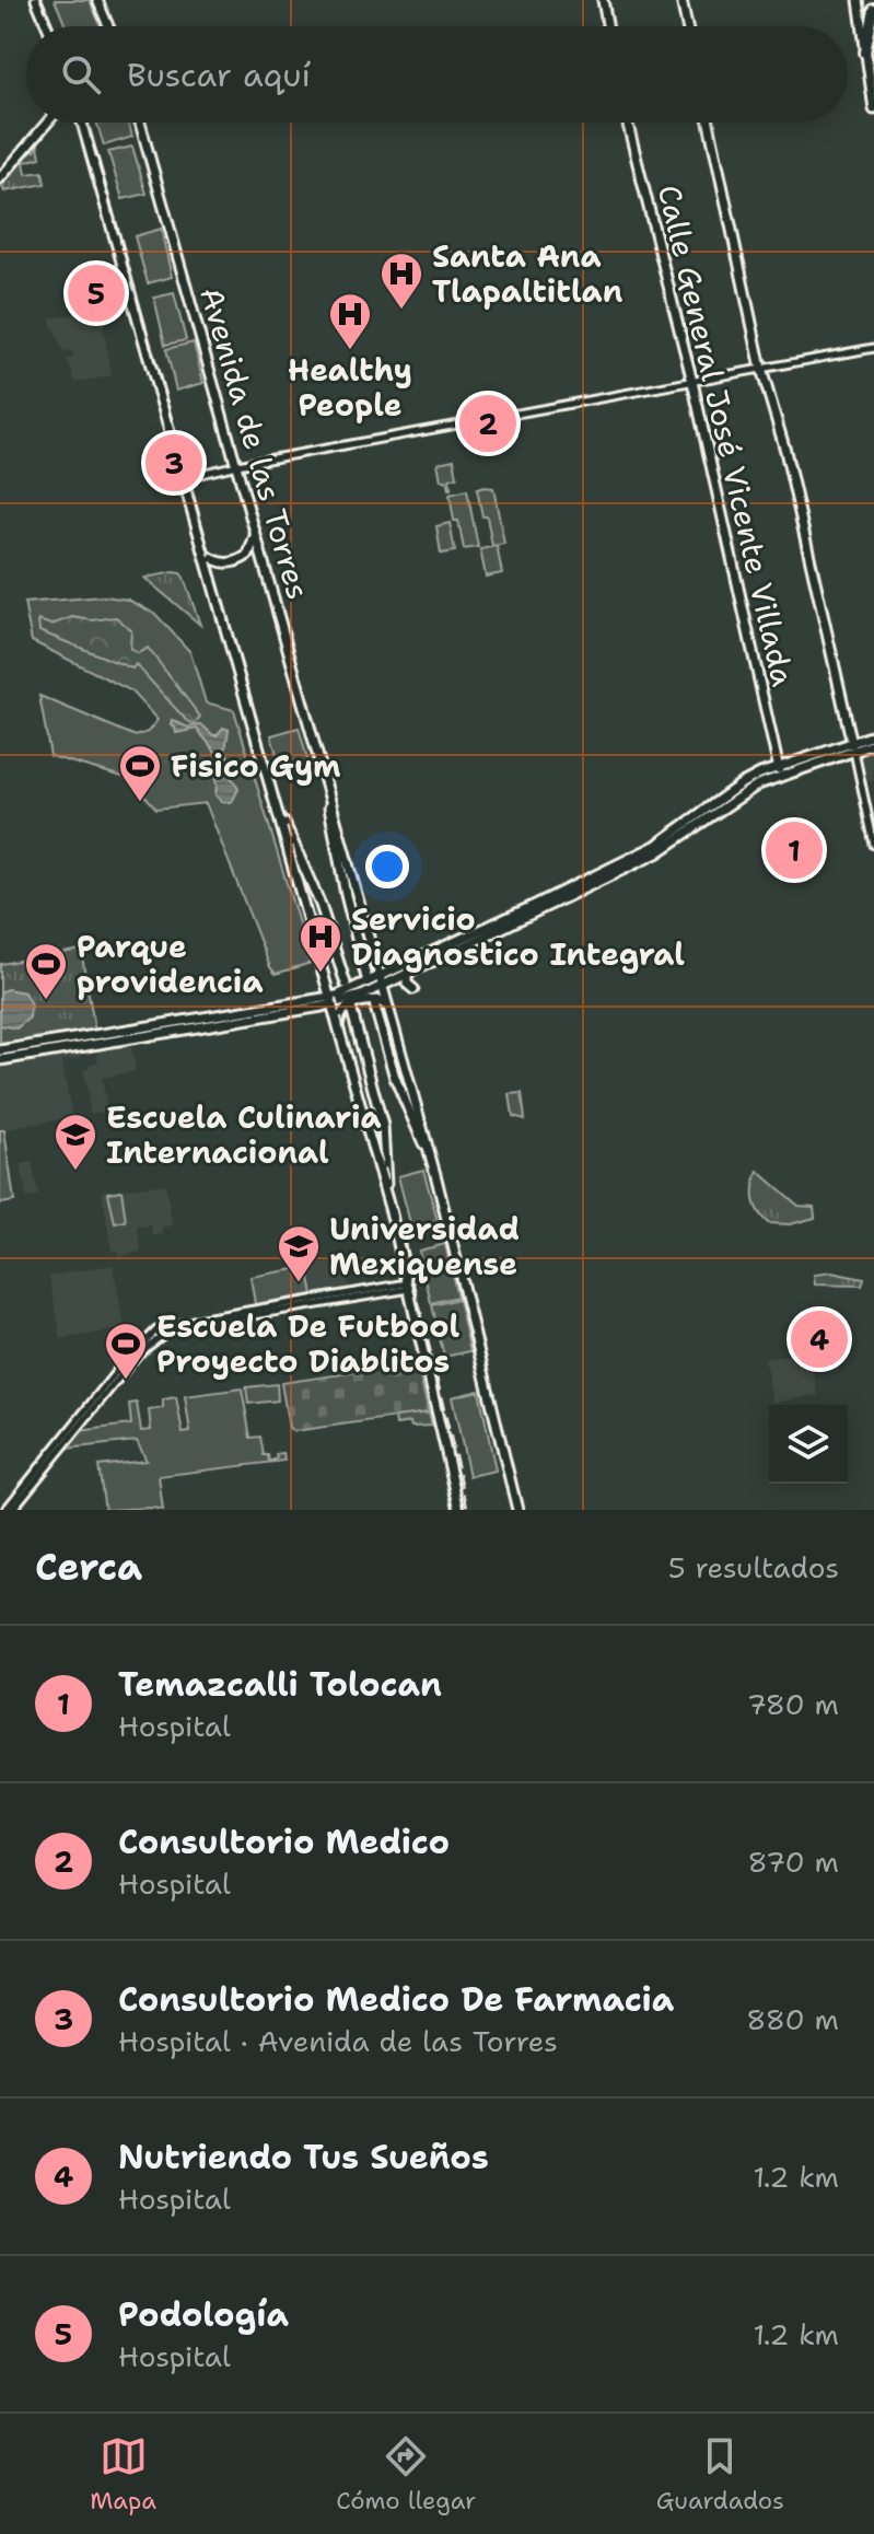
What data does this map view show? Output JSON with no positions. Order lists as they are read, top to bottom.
{
  "streets": {
    "main road": ["Calle General José Vicente Villada", "Avenida de las Torres"]
  },
  "places": {
    "hospital": ["Santa Ana Tlapaltitlan", "Healthy People", "Servicio Diagnostico Integral"],
    "sports": ["Fisico Gym", "Parque providencia", "Escuela De Futbool Proyecto Diablitos"],
    "school or university": ["Escuela Culinaria Internacional", "Universidad Mexiquense"]
  },
  "page": {
    "search": "Buscar aquí",
    "pins": [
      "5",
      "2",
      "3",
      "1",
      "4"
    ],
    "heading": ["Cerca", "5 resultados"],
    "list": [
      {
        "mark": "1",
        "name": "Temazcalli Tolocan",
        "note": "Hospital",
        "value": "780 m"
      },
      {
        "mark": "2",
        "name": "Consultorio Medico",
        "note": "Hospital",
        "value": "870 m"
      },
      {
        "mark": "3",
        "name": "Consultorio Medico De Farmacia",
        "note": "Hospital · Avenida de las Torres",
        "value": "880 m"
      },
      {
        "mark": "4",
        "name": "Nutriendo Tus Sueños",
        "note": "Hospital",
        "value": "1.2 km"
      },
      {
        "mark": "5",
        "name": "Podología",
        "note": "Hospital",
        "value": "1.2 km"
      }
    ],
    "nav": ["Mapa", "Cómo llegar", "Guardados"]
  }
}
